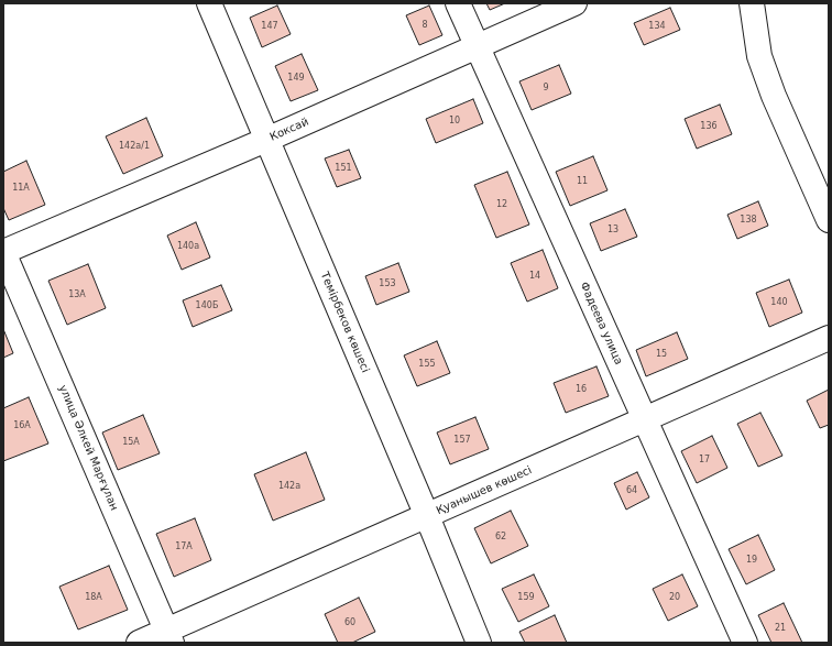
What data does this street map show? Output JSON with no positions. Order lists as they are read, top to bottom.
{
  "streets": {
    "street": [
      "Коксай",
      "Темірбеков көшесі",
      "Фадеева улица",
      "улица Әлкей Марғұлан",
      "Қуанышев көшесі"
    ]
  },
  "crossings": [
    ["Коксай", "Темірбеков көшесі"],
    ["Коксай", "Фадеева улица"],
    ["Коксай", "улица Әлкей Марғұлан"],
    ["Темірбеков көшесі", "Қуанышев көшесі"],
    ["Фадеева улица", "Қуанышев көшесі"],
    ["улица Әлкей Марғұлан", "Қуанышев көшесі"]
  ],
  "house_numbers": [
    "8",
    "147",
    "134",
    "149",
    "9",
    "10",
    "136",
    "142а/1",
    "151",
    "11",
    "11А",
    "12",
    "138",
    "13",
    "140а",
    "14",
    "153",
    "13А",
    "140",
    "140Б",
    "15",
    "155",
    "16",
    "16А",
    "157",
    "15А",
    "17",
    "142а",
    "64",
    "62",
    "17А",
    "19",
    "18А",
    "159",
    "20",
    "60",
    "21"
  ]
}
